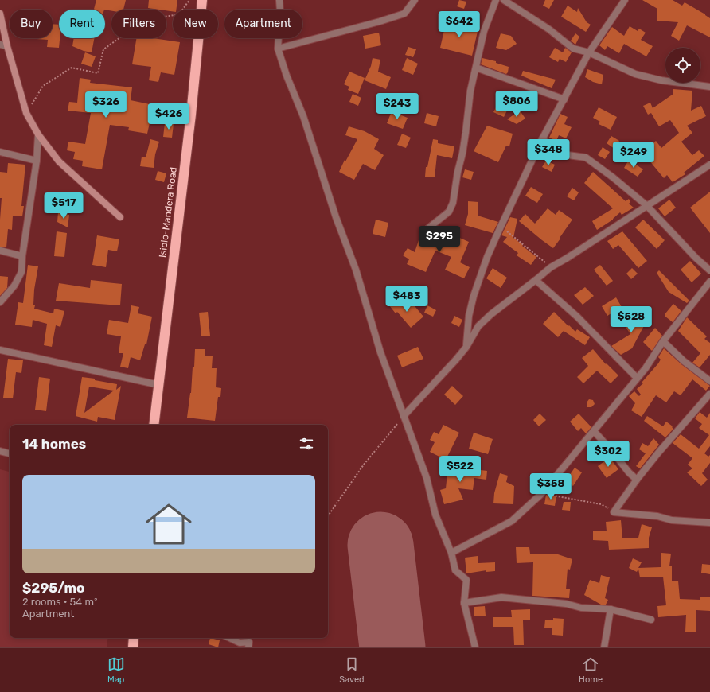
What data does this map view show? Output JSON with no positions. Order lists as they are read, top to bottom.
{
  "streets": {
    "highway": ["Isiolo-Mandera Road"]
  },
  "page": {
    "chip": [
      "Buy",
      "Rent",
      "Filters",
      "New",
      "Apartment"
    ],
    "price": [
      "$642",
      "$806",
      "$326",
      "$243",
      "$426",
      "$348",
      "$249",
      "$517",
      "$295",
      "$483",
      "$528",
      "$302",
      "$522",
      "$358"
    ],
    "heading": "14 homes",
    "list": [
      {
        "name": "$295/mo",
        "note": "2 rooms · 54 m² · Apartment"
      }
    ],
    "tabs": ["Map", "Saved", "Home"]
  }
}
